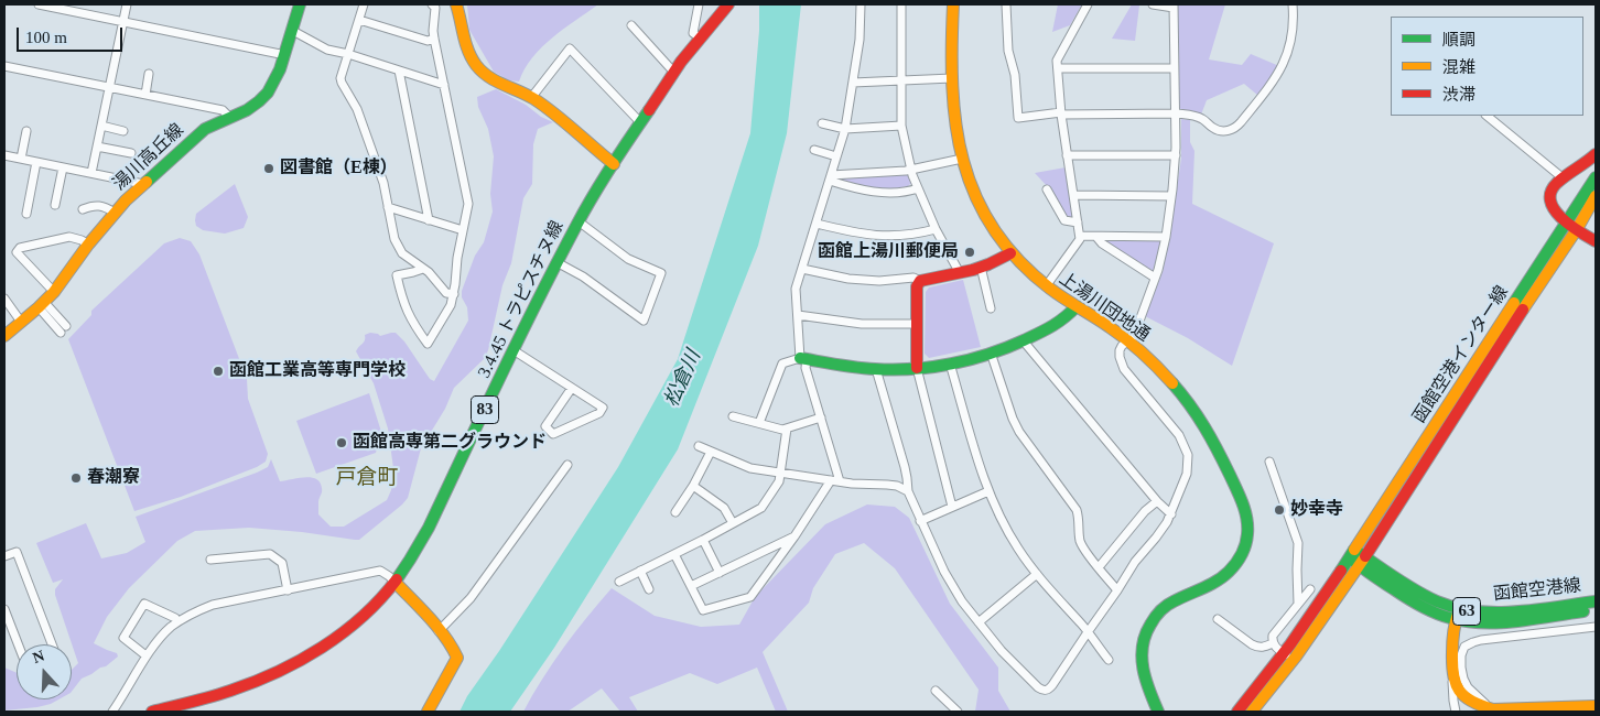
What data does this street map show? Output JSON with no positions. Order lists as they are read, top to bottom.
{
  "streets": {
    "main road": [
      "湯川高丘線",
      "3.4.45 トラピスチヌ線",
      "上湯川団地通",
      "函館空港インター線",
      "83",
      "函館空港線",
      "63"
    ]
  },
  "crossings": [
    ["函館空港インター線", "函館空港線"]
  ],
  "districts": ["戸倉町"],
  "water": ["松倉川"],
  "places": [
    "図書館（E棟）",
    "函館上湯川郵便局",
    "函館工業高等専門学校",
    "函館高専第二グラウンド",
    "春潮寮",
    "妙幸寺"
  ],
  "legend": ["順調", "混雑", "渋滞"],
  "scale_bar": "100 m",
  "north": "top"
}
